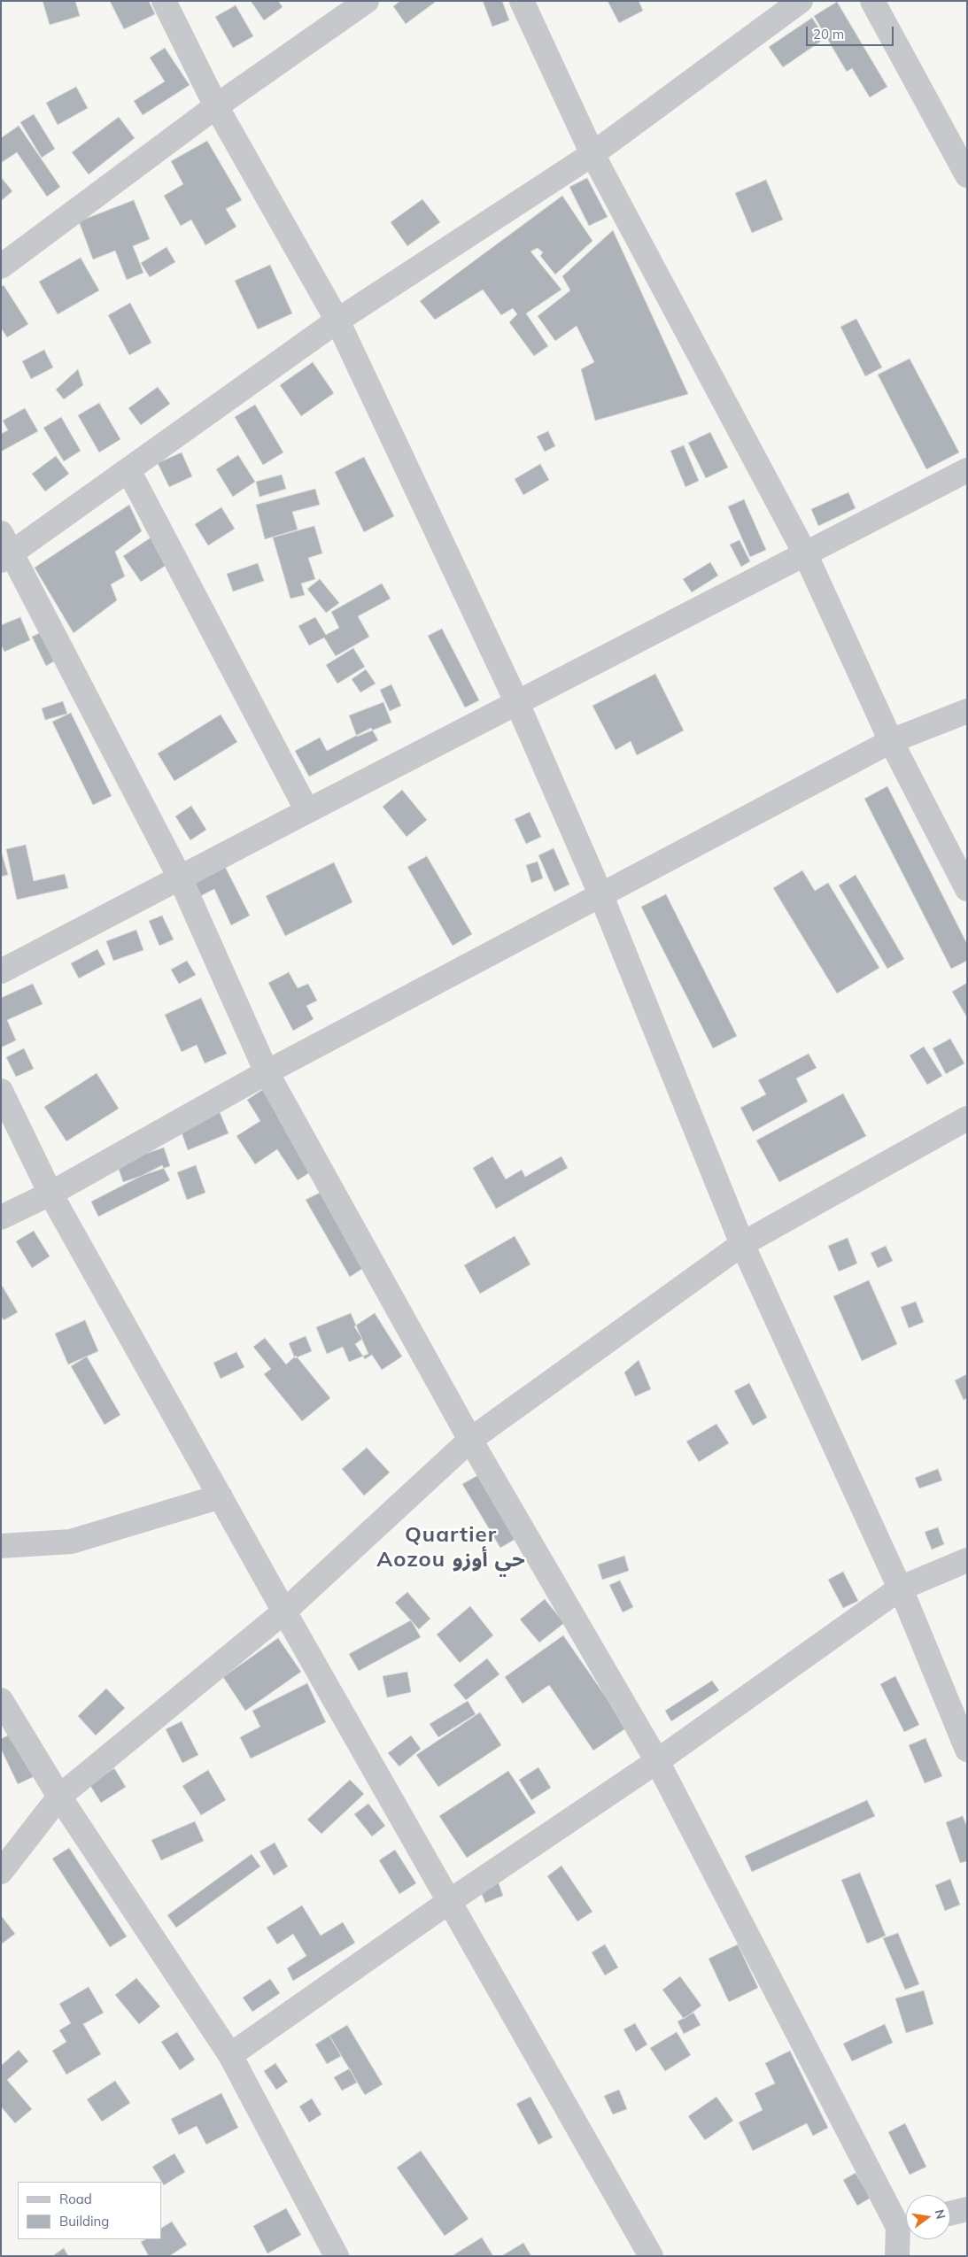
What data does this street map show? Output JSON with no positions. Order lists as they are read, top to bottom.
{
  "districts": ["Quartier Aozou حي أوزو"],
  "legend": ["Road", "Building"],
  "scale_bar": "20 m",
  "north": "right"
}
